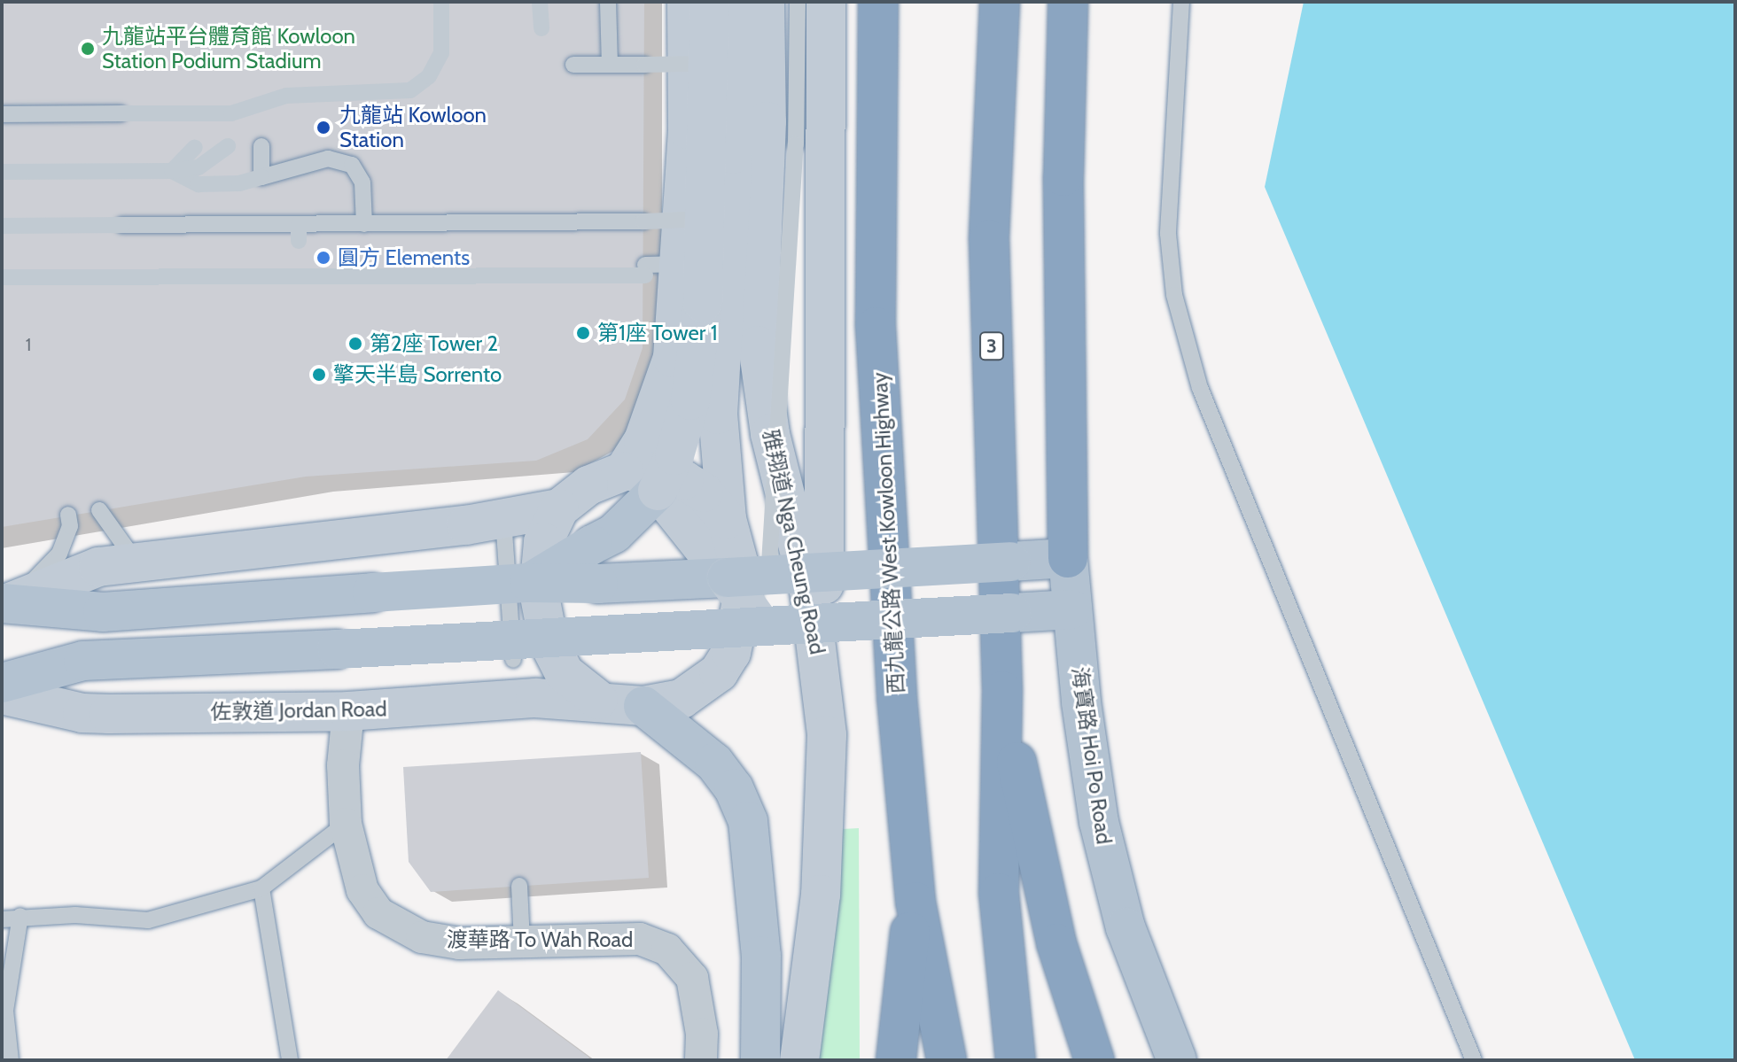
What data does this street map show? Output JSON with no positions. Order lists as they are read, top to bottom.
{
  "streets": {
    "highway": ["3", "西九龍公路 West Kowloon Highway"],
    "main road": ["雅翔道 Nga Cheung Road", "佐敦道 Jordan Road", "海寶路 Hoi Po Road"],
    "street": ["渡華路 To Wah Road"]
  },
  "crossings": [
    ["佐敦道 Jordan Road", "渡華路 To Wah Road"]
  ],
  "places": [
    "九龍站平台體育館 Kowloon Station Podium Stadium",
    "九龍站 Kowloon Station",
    "圓方 Elements",
    "第1座 Tower 1",
    "第2座 Tower 2",
    "擎天半島 Sorrento"
  ],
  "house_numbers": ["1"]
}
